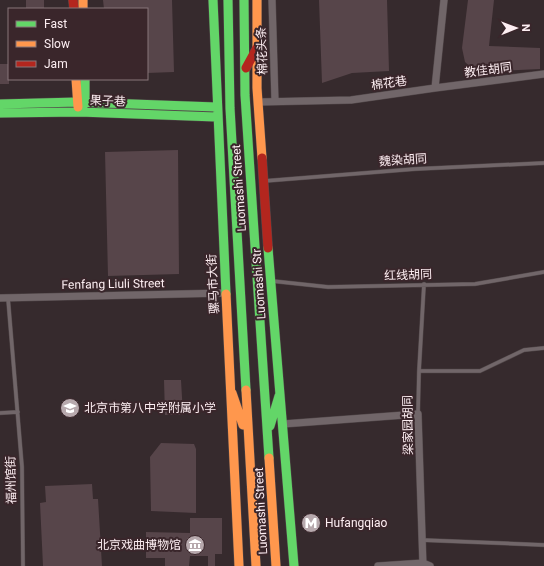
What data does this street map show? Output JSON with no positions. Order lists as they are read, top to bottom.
{
  "streets": {
    "street": [
      "棉花头条",
      "教佳胡同",
      "棉花巷",
      "果子巷",
      "Luomashi Street",
      "Fenfang Liuli Street",
      "骡马市大街",
      "Luomashi Str",
      "梁家园胡同"
    ],
    "lane": ["魏染胡同", "红线胡同", "福州馆街"]
  },
  "crossings": [
    ["棉花头条", "棉花巷"],
    ["教佳胡同", "棉花巷"],
    ["棉花巷", "Luomashi Str"],
    ["果子巷", "骡马市大街"],
    ["魏染胡同", "Luomashi Str"],
    ["红线胡同", "Luomashi Str"],
    ["红线胡同", "梁家园胡同"],
    ["Fenfang Liuli Street", "骡马市大街"],
    ["Fenfang Liuli Street", "福州馆街"]
  ],
  "places": {
    "school or university": ["北京市第八中学附属小学"],
    "metro station": ["Hufangqiao"],
    "museum": ["北京戏曲博物馆"]
  },
  "legend": ["Fast", "Slow", "Jam"],
  "north": "right"
}
